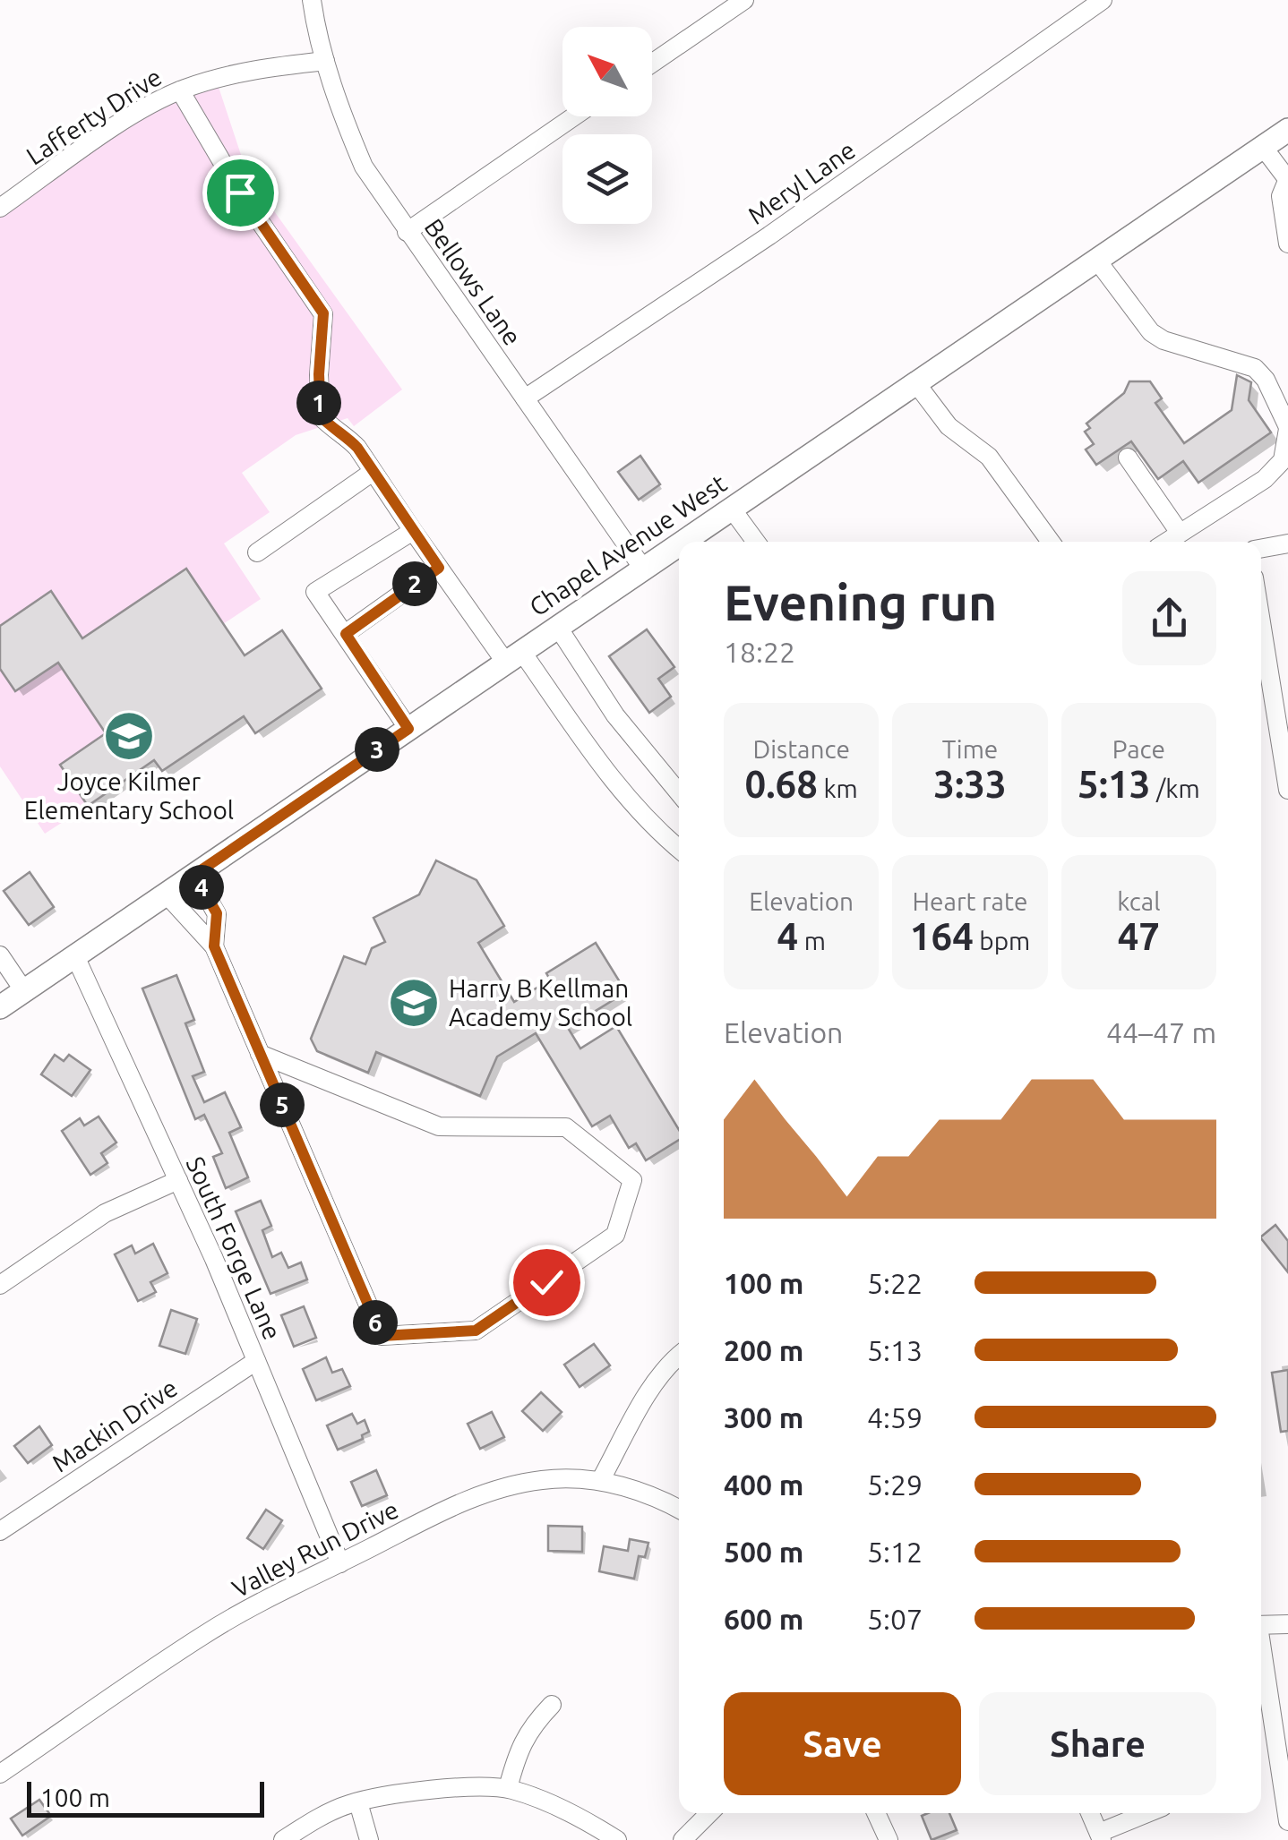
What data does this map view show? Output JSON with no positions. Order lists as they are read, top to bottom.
{
  "streets": {
    "main road": ["Chapel Avenue West"],
    "street": [
      "Lafferty Drive",
      "Meryl Lane",
      "Bellows Lane",
      "South Forge Lane",
      "Mackin Drive",
      "Valley Run Drive"
    ]
  },
  "crossings": [
    ["Lafferty Drive", "Bellows Lane"],
    ["Meryl Lane", "Bellows Lane"],
    ["Bellows Lane", "Chapel Avenue West"],
    ["Chapel Avenue West", "South Forge Lane"],
    ["South Forge Lane", "Mackin Drive"],
    ["South Forge Lane", "Valley Run Drive"]
  ],
  "places": {
    "school or university": ["Joyce Kilmer Elementary School", "Harry B Kellman Academy School"]
  },
  "scale_bar": "100 m",
  "north": "top left",
  "page": {
    "pins": [
      "1",
      "2",
      "3",
      "4",
      "5",
      "6"
    ],
    "heading": ["Evening run", "18:22"],
    "stats": [
      ["Distance", "0.68 km"],
      ["Time", "3:33"],
      ["Pace", "5:13 /km"],
      ["Elevation", "4 m"],
      ["Heart rate", "164 bpm"],
      ["kcal", "47"]
    ],
    "chart": ["Elevation", "44–47 m"],
    "list": [
      {
        "name": "100 m",
        "note": "5:22"
      },
      {
        "name": "200 m",
        "note": "5:13"
      },
      {
        "name": "300 m",
        "note": "4:59"
      },
      {
        "name": "400 m",
        "note": "5:29"
      },
      {
        "name": "500 m",
        "note": "5:12"
      },
      {
        "name": "600 m",
        "note": "5:07"
      }
    ],
    "buttons": ["Save", "Share"],
    "scale": "100 m"
  }
}
